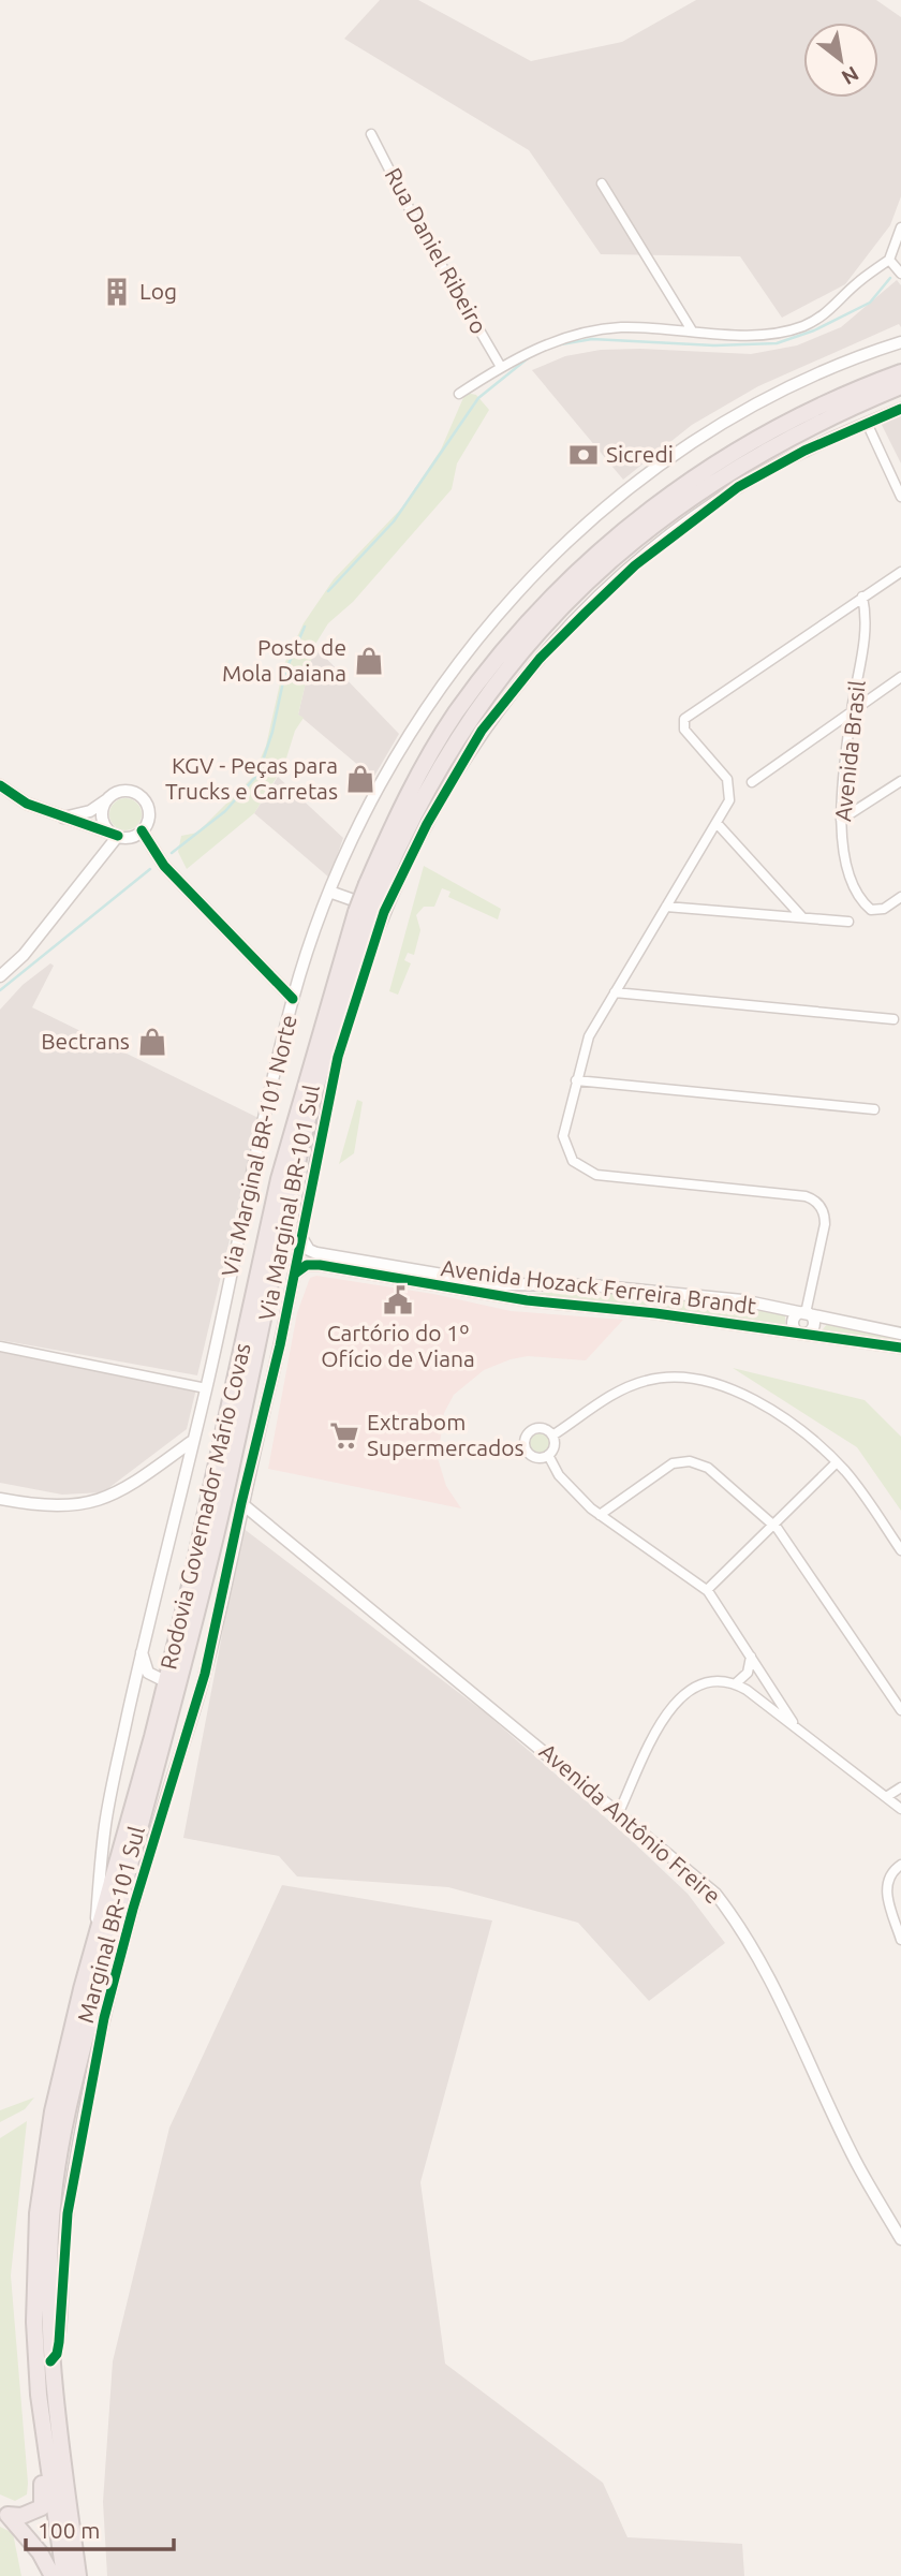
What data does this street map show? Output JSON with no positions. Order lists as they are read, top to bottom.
{
  "streets": {
    "highway": ["Rodovia Governador Mário Covas"],
    "street": [
      "Rua Daniel Ribeiro",
      "Avenida Brasil",
      "Via Marginal BR-101 Norte",
      "Via Marginal BR-101 Sul",
      "Avenida Hozack Ferreira Brandt",
      "Avenida Antônio Freire",
      "Marginal BR-101 Sul"
    ]
  },
  "crossings": [
    ["Via Marginal BR-101 Norte", "Rodovia Governador Mário Covas"],
    ["Via Marginal BR-101 Sul", "Avenida Hozack Ferreira Brandt"],
    ["Via Marginal BR-101 Sul", "Rodovia Governador Mário Covas"],
    ["Via Marginal BR-101 Sul", "Avenida Antônio Freire"],
    ["Via Marginal BR-101 Sul", "Marginal BR-101 Sul"],
    ["Rodovia Governador Mário Covas", "Marginal BR-101 Sul"],
    ["Avenida Antônio Freire", "Marginal BR-101 Sul"]
  ],
  "places": {
    "building": ["Log"],
    "bank": ["Sicredi"],
    "shop": ["Posto de Mola Daiana", "KGV - Peças para Trucks e Carretas", "Bectrans"],
    "public building": ["Cartório do 1º Ofício de Viana"],
    "supermarket": ["Extrabom Supermercados"]
  },
  "scale_bar": "100 m",
  "north": "bottom right"
}
